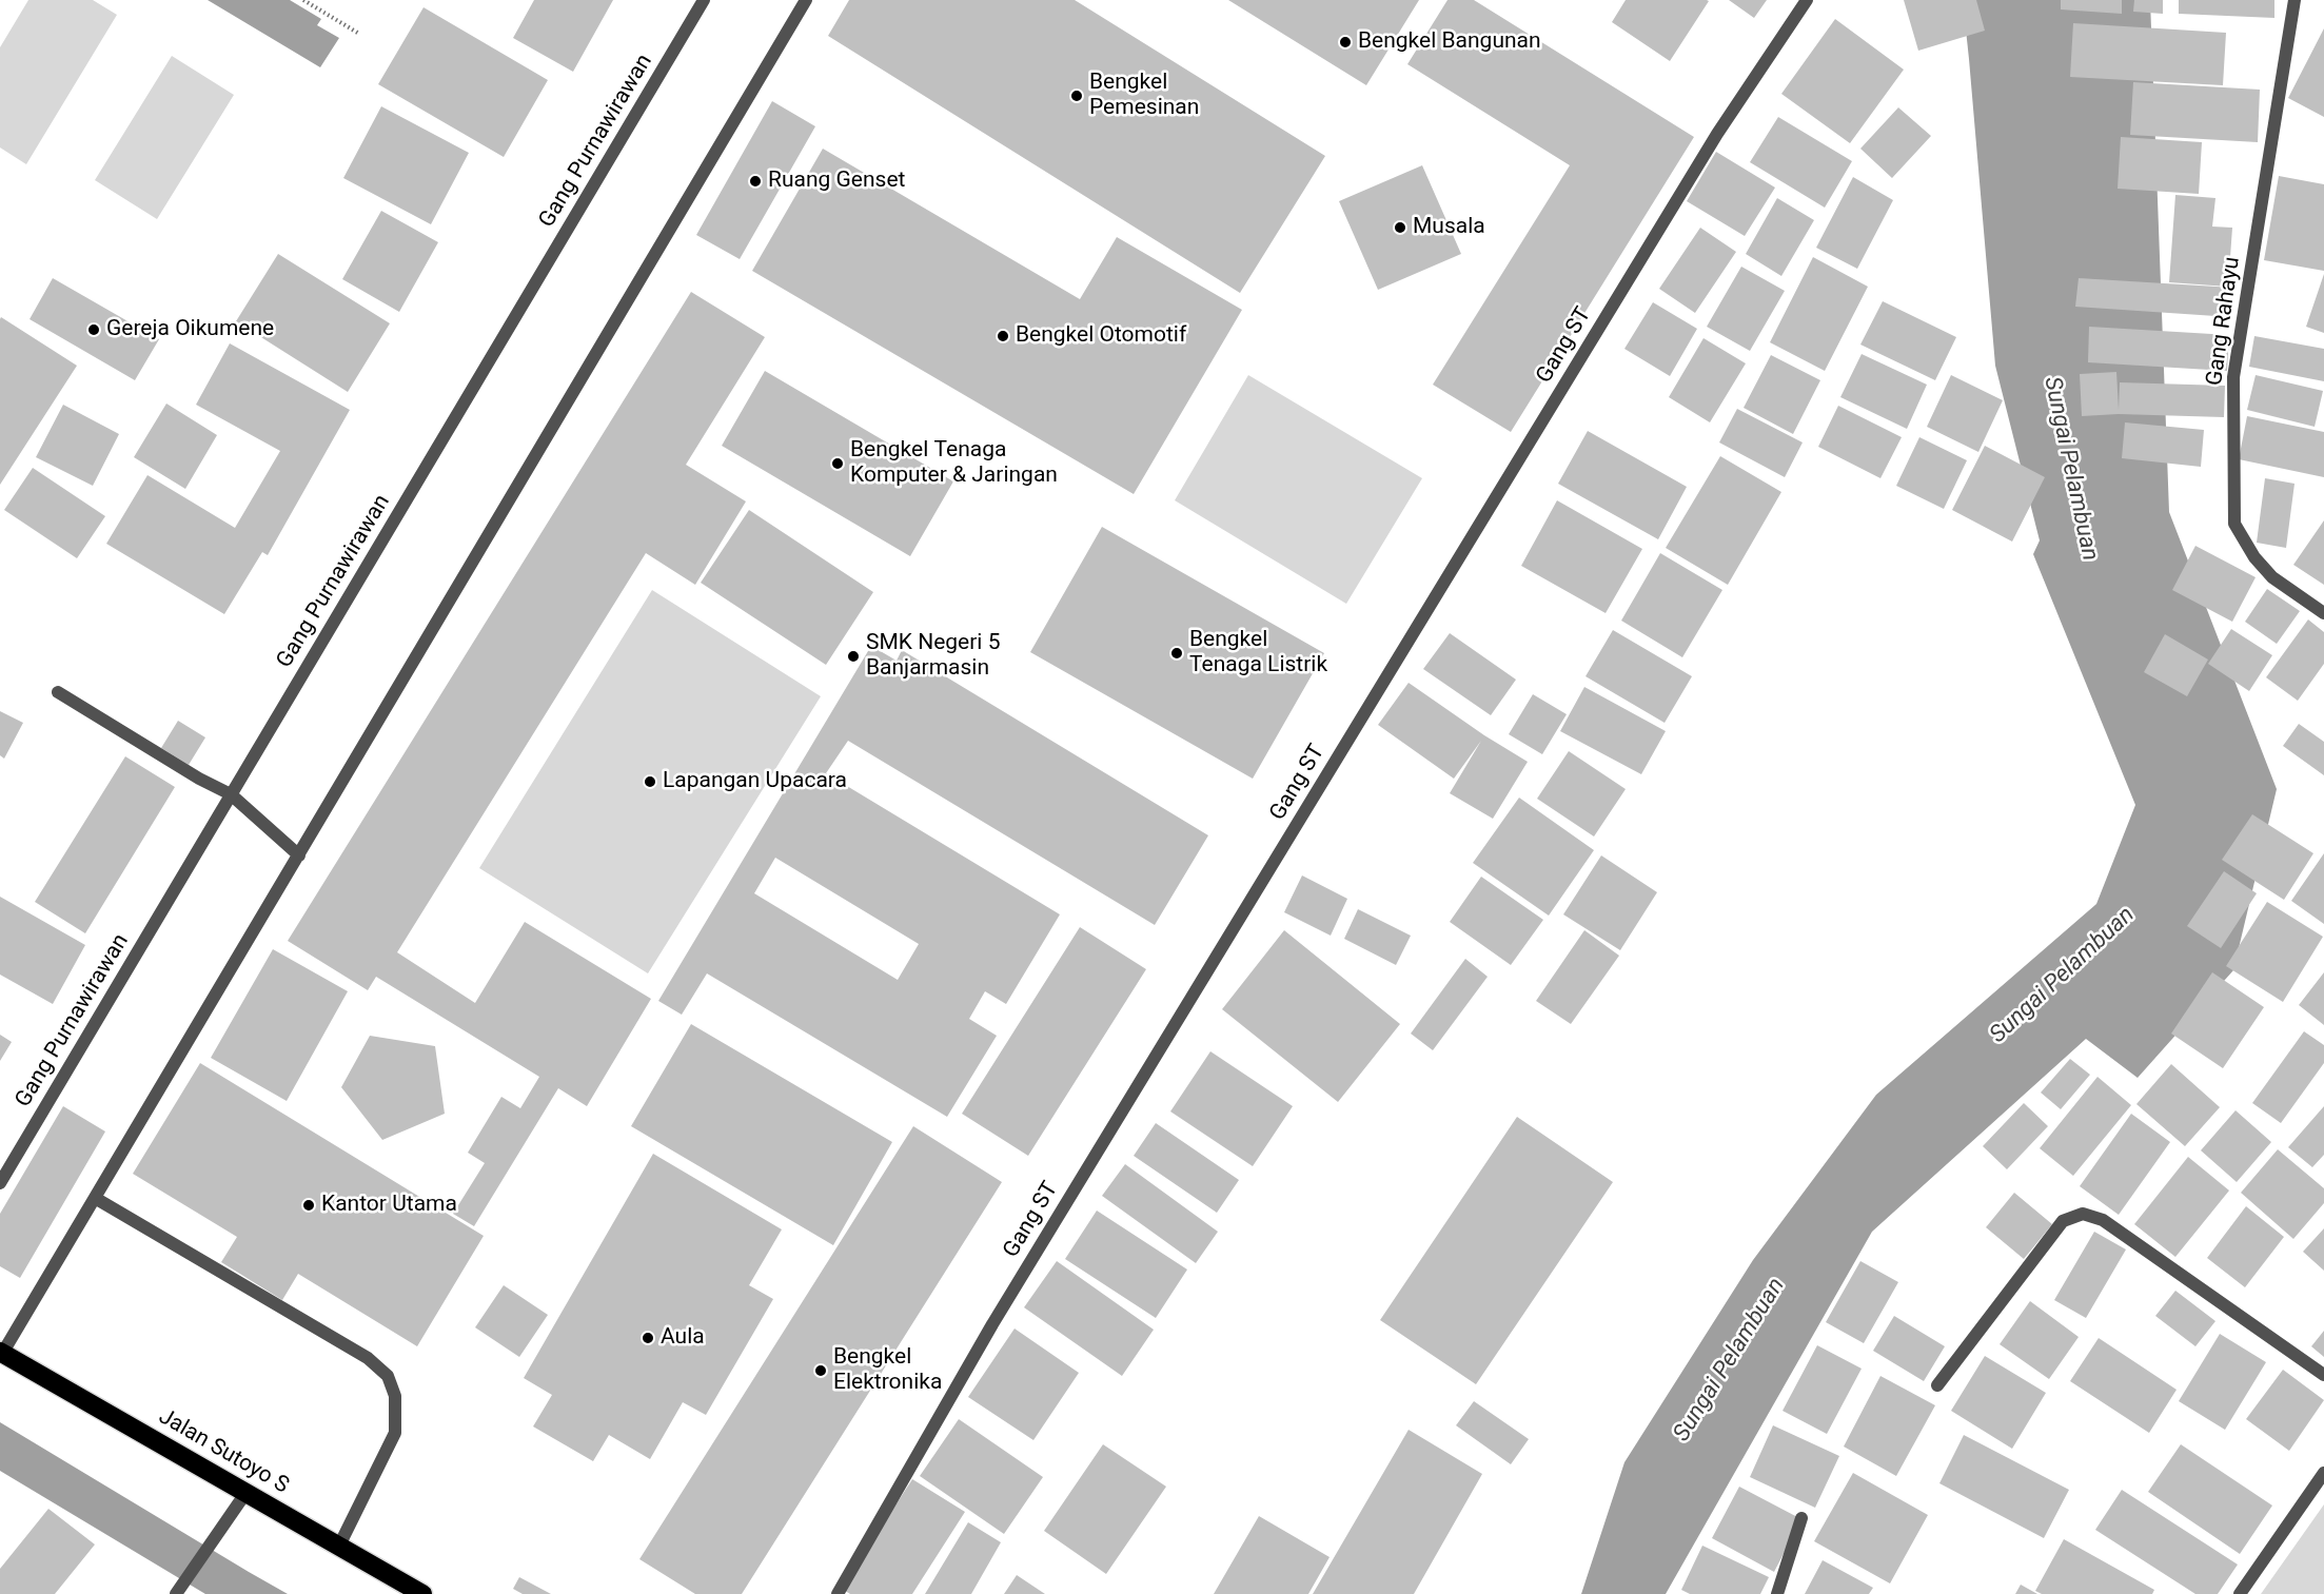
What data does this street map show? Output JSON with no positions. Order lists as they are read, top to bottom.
{
  "streets": {
    "highway": ["Jalan Sutoyo S"],
    "street": ["Gang Purnawirawan", "Gang Rahayu", "Gang ST"]
  },
  "water": ["Sungai Pelambuan"],
  "places": [
    "Bengkel Bangunan",
    "Bengkel Pemesinan",
    "Ruang Genset",
    "Musala",
    "Gereja Oikumene",
    "Bengkel Otomotif",
    "Bengkel Tenaga Komputer & Jaringan",
    "Bengkel Tenaga Listrik",
    "SMK Negeri 5 Banjarmasin",
    "Lapangan Upacara",
    "Kantor Utama",
    "Aula",
    "Bengkel Elektronika"
  ]
}
